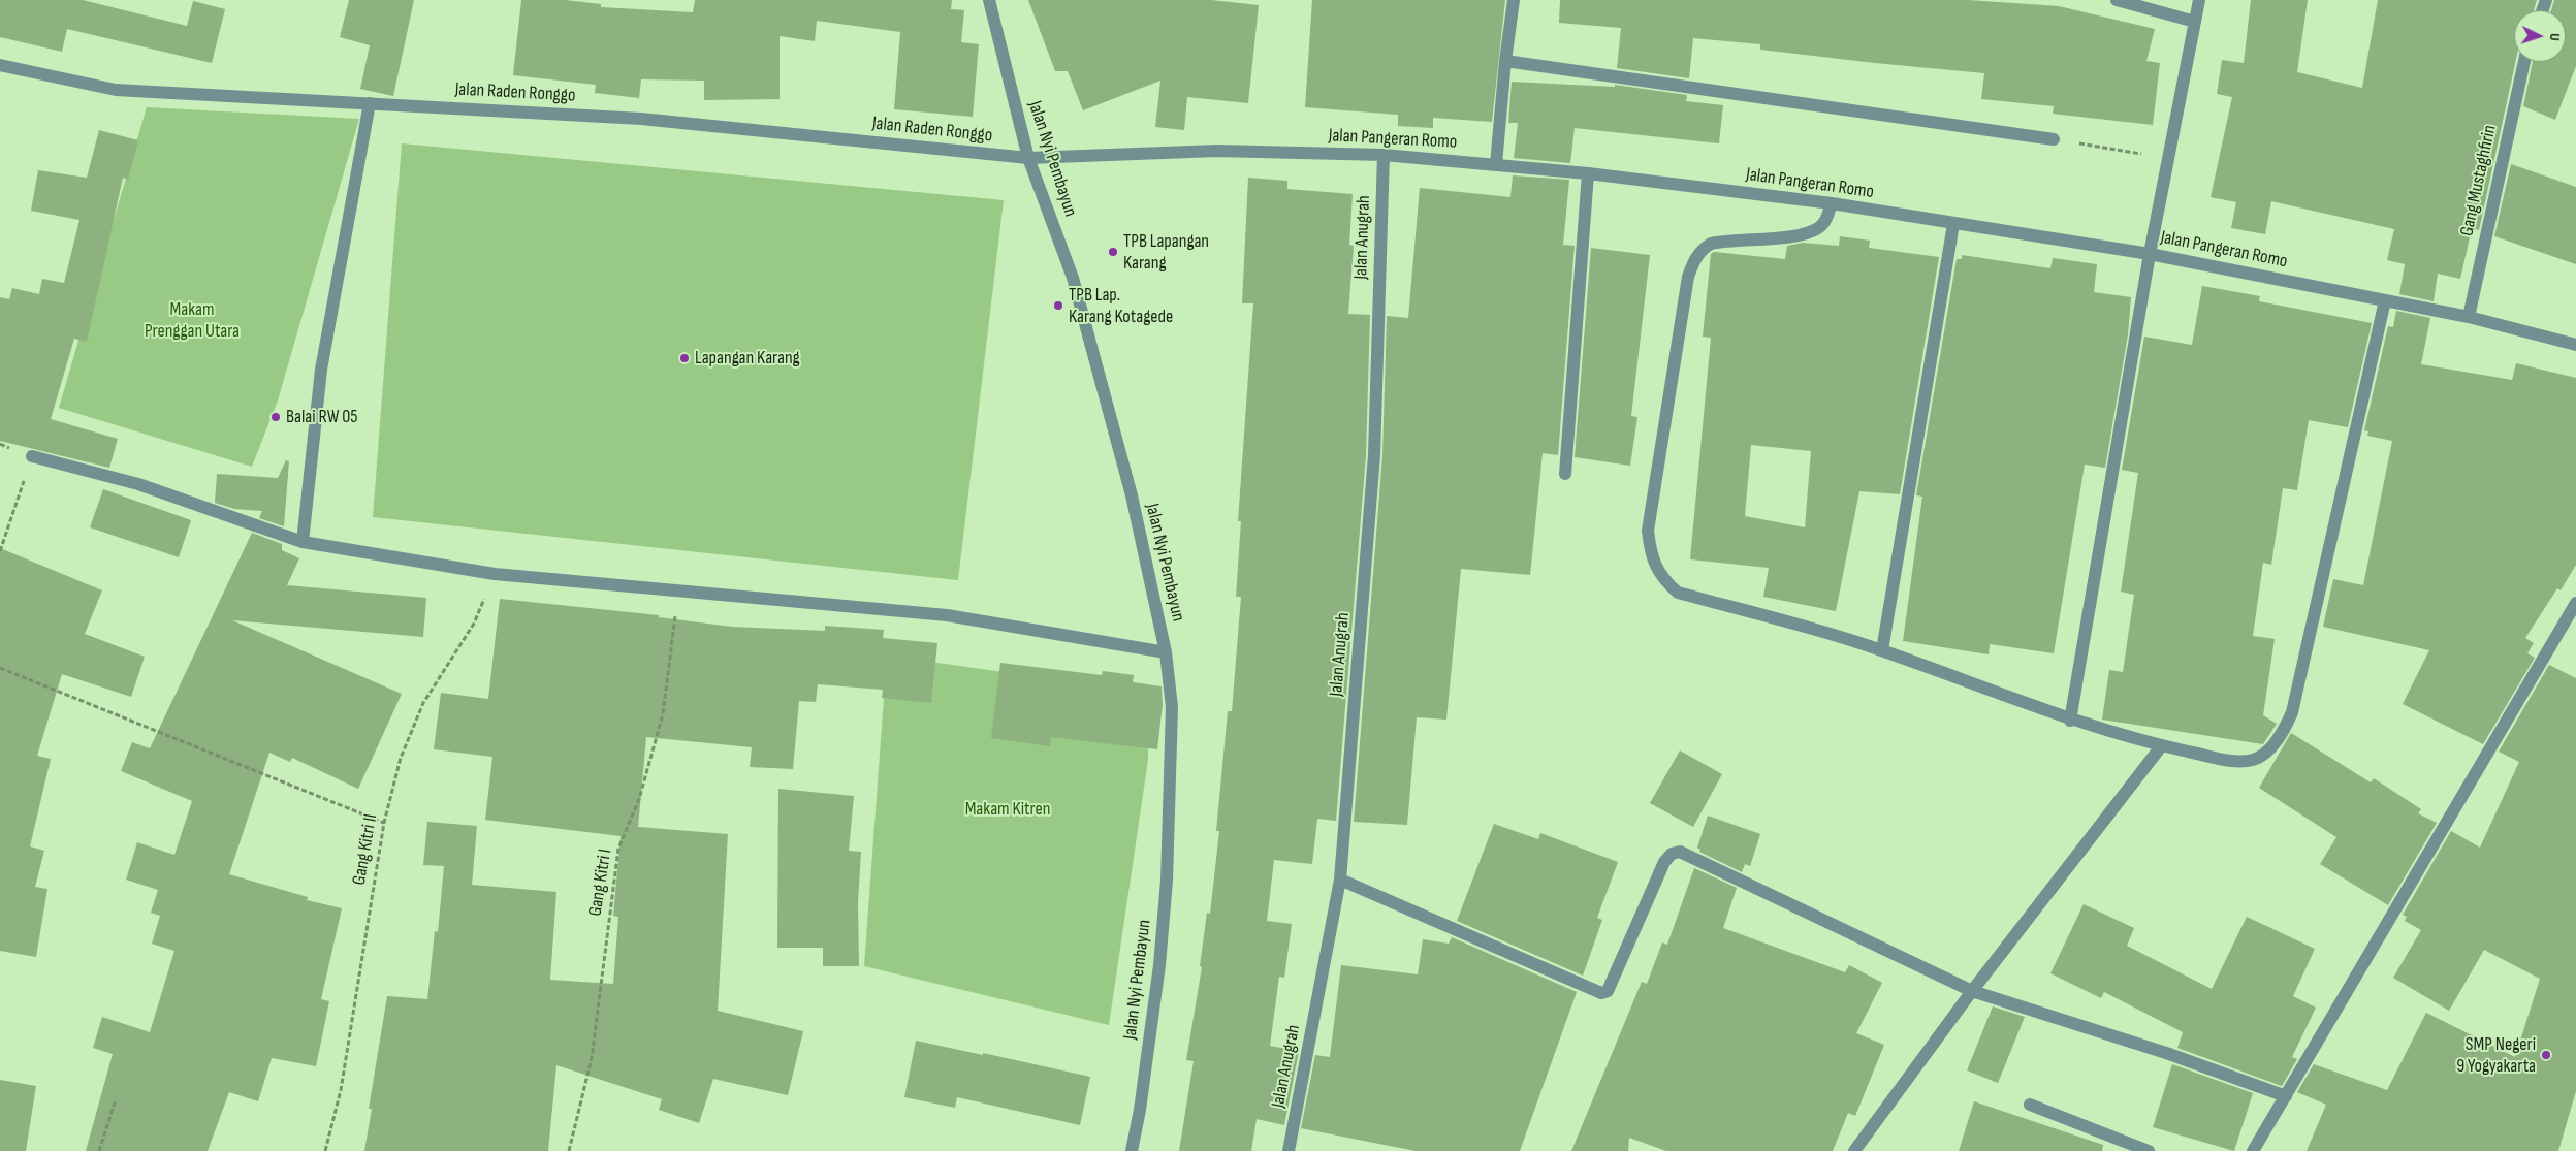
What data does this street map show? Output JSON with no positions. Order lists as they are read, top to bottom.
{
  "streets": {
    "street": [
      "Jalan Raden Ronggo",
      "Jalan Pangeran Romo",
      "Jalan Nyi Pembayun",
      "Gang Mustaghfirin",
      "Jalan Anugrah"
    ],
    "path": ["Gang Kitri II", "Gang Kitri I"]
  },
  "crossings": [
    ["Jalan Raden Ronggo", "Jalan Pangeran Romo"],
    ["Jalan Raden Ronggo", "Jalan Nyi Pembayun"],
    ["Jalan Pangeran Romo", "Jalan Nyi Pembayun"],
    ["Jalan Pangeran Romo", "Gang Mustaghfirin"],
    ["Jalan Pangeran Romo", "Jalan Anugrah"]
  ],
  "parks": ["Makam Prenggan Utara", "Makam Kitren"],
  "places": [
    "TPB Lapangan Karang",
    "TPB Lap. Karang Kotagede",
    "Lapangan Karang",
    "Balai RW 05",
    "SMP Negeri 9 Yogyakarta"
  ],
  "north": "right"
}
